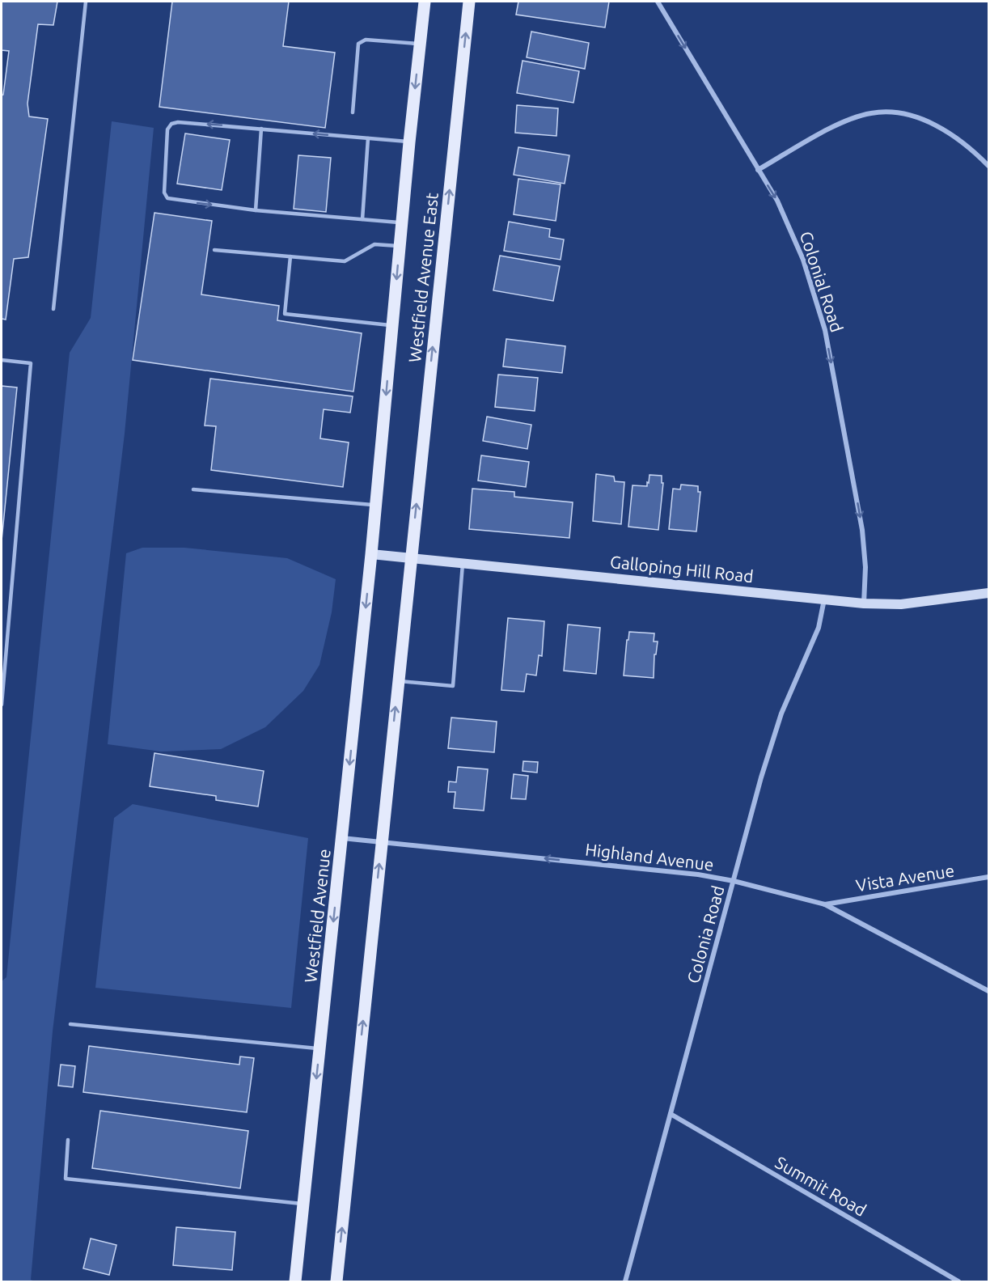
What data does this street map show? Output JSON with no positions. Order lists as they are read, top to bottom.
{
  "streets": {
    "main road": ["Westfield Avenue East", "Galloping Hill Road", "Westfield Avenue"],
    "street": [
      "Colonial Road",
      "Highland Avenue",
      "Vista Avenue",
      "Colonia Road",
      "Summit Road"
    ]
  },
  "crossings": [
    ["Westfield Avenue East", "Galloping Hill Road"],
    ["Westfield Avenue East", "Westfield Avenue"],
    ["Colonial Road", "Galloping Hill Road"],
    ["Galloping Hill Road", "Westfield Avenue"],
    ["Galloping Hill Road", "Colonia Road"],
    ["Highland Avenue", "Vista Avenue"],
    ["Highland Avenue", "Westfield Avenue"],
    ["Highland Avenue", "Colonia Road"],
    ["Colonia Road", "Summit Road"]
  ],
  "one_way": ["Colonial Road", "Highland Avenue"]
}
